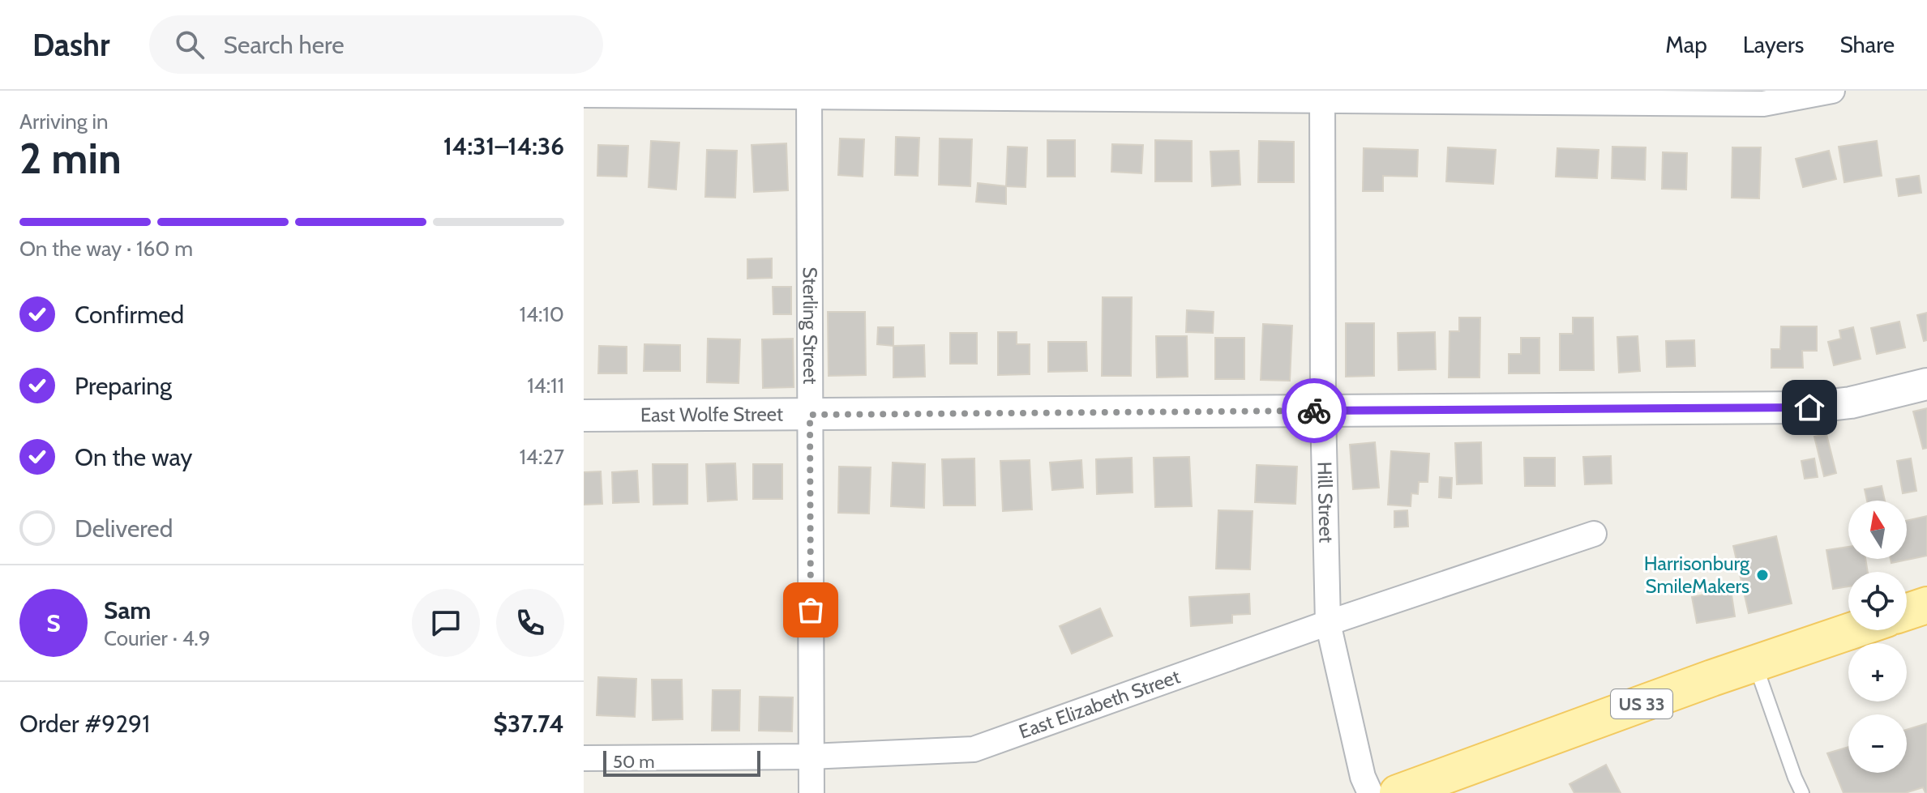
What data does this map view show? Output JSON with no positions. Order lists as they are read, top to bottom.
{
  "streets": {
    "main road": ["US 33"],
    "street": [
      "Sterling Street",
      "East Wolfe Street",
      "Hill Street",
      "East Elizabeth Street"
    ]
  },
  "crossings": [
    ["Sterling Street", "East Wolfe Street"],
    ["Sterling Street", "East Elizabeth Street"],
    ["East Wolfe Street", "Hill Street"],
    ["Hill Street", "East Elizabeth Street"]
  ],
  "places": ["Harrisonburg SmileMakers"],
  "scale_bar": "50 m",
  "north": "top",
  "page": {
    "header": "Dashr",
    "search": "Search here",
    "nav": ["Map", "Layers", "Share"],
    "heading": ["2 min", "Arriving in", "14:31–14:36"],
    "panel": [
      "Sam",
      "Courier · 4.9",
      "Order #9291",
      "$37.74"
    ],
    "bar": "On the way · 160 m",
    "list": [
      ["Confirmed", "14:10"],
      ["Preparing", "14:11"],
      ["On the way", "14:27"],
      "Delivered"
    ],
    "map_buttons": ["+", "−"],
    "round": "S",
    "scale": "50 m"
  }
}
